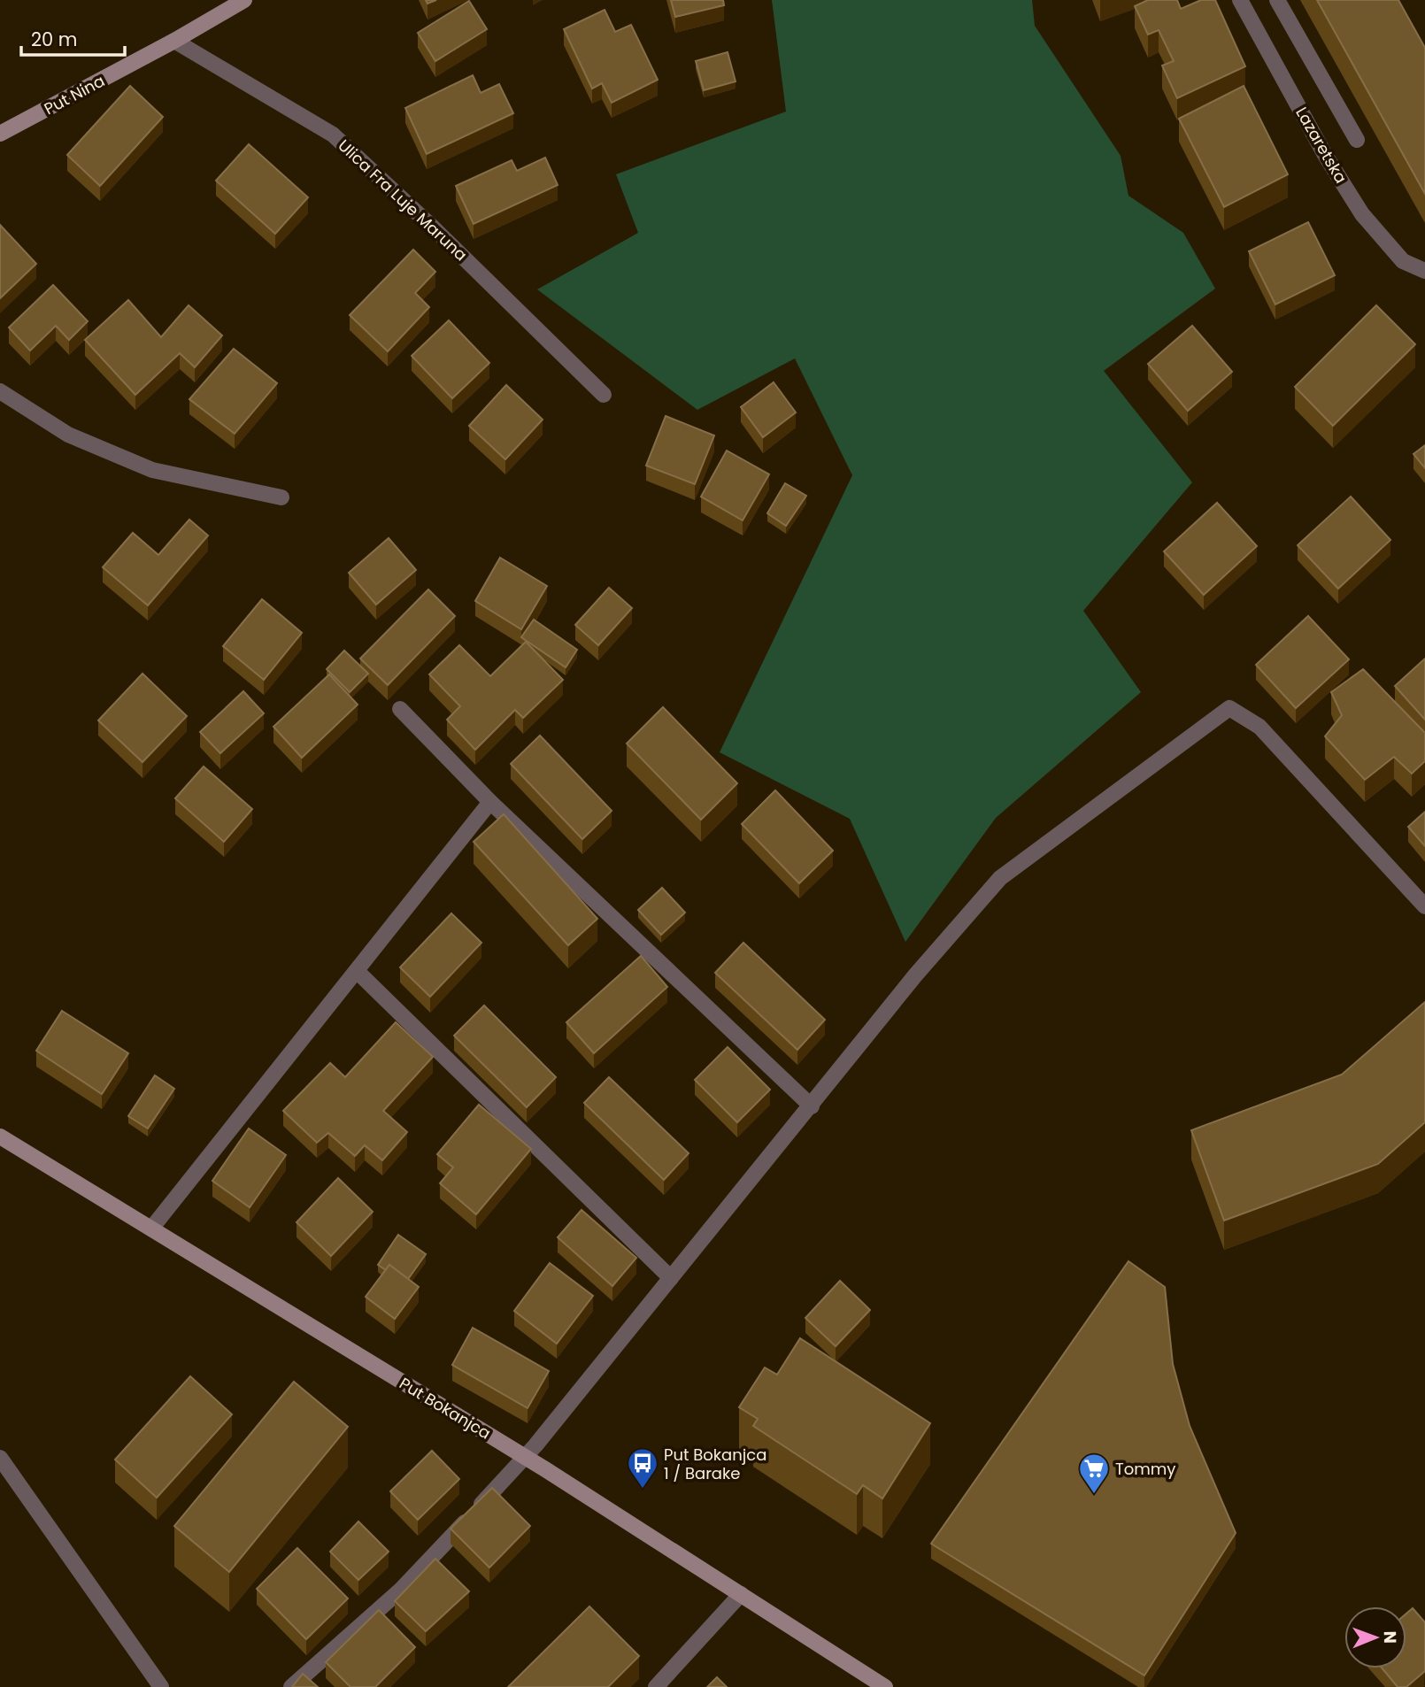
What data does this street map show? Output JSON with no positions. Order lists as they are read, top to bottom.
{
  "streets": {
    "main road": ["Put Nina", "Put Bokanjca"],
    "street": ["Lazaretska", "Ulica Fra Luje Maruna"]
  },
  "crossings": [
    ["Put Nina", "Ulica Fra Luje Maruna"]
  ],
  "places": {
    "bus stop": ["Put Bokanjca 1 / Barake"],
    "supermarket": ["Tommy"]
  },
  "scale_bar": "20 m",
  "north": "right"
}
